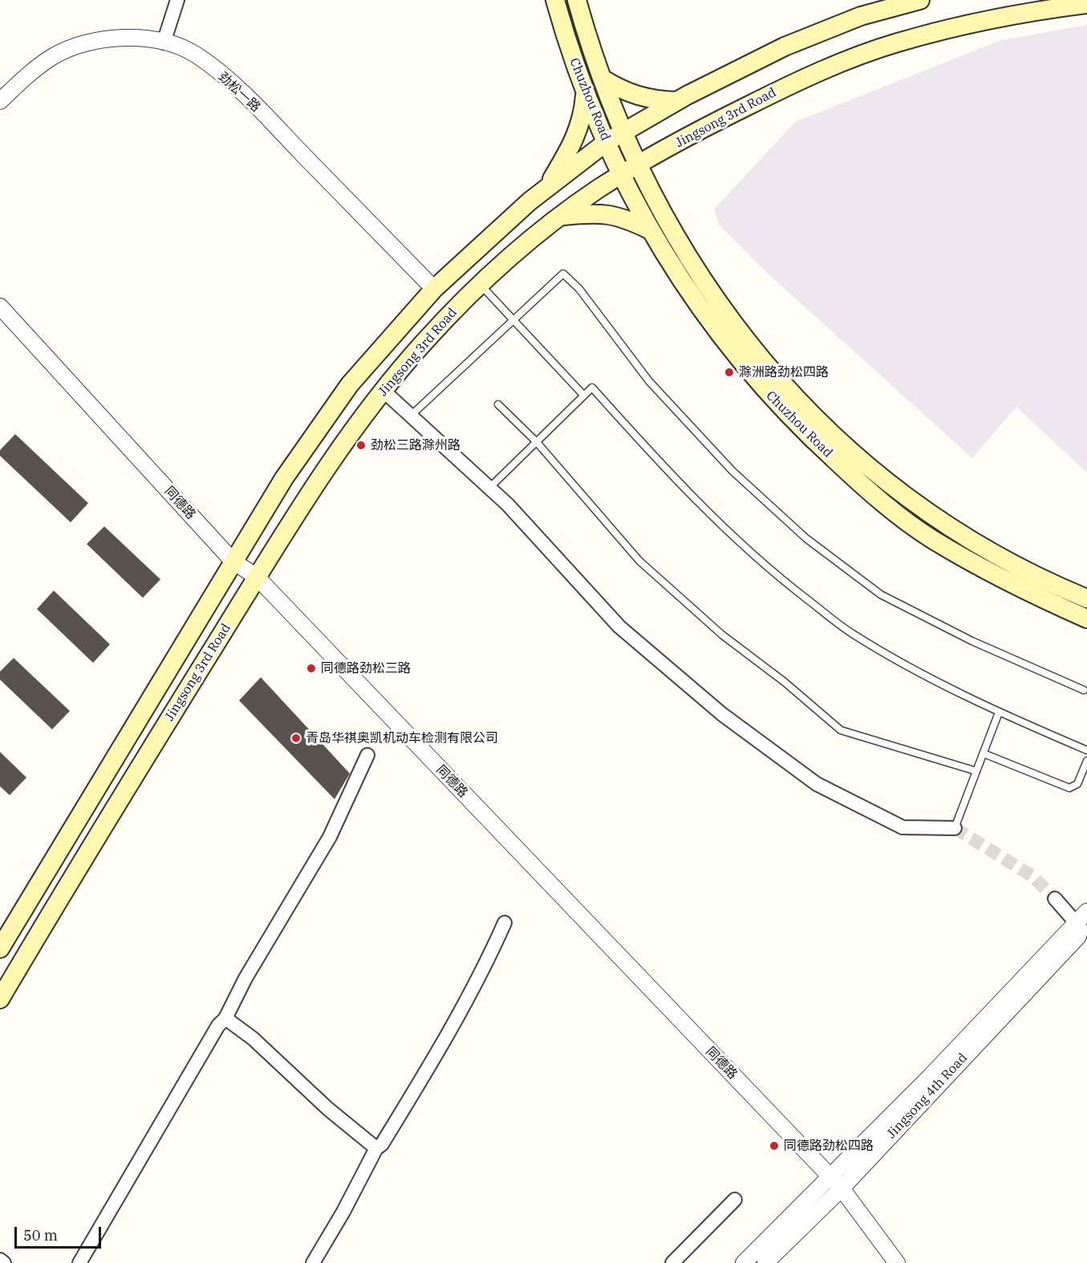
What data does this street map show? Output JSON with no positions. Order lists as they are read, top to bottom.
{
  "streets": {
    "main road": ["Chuzhou Road", "Jingsong 3rd Road"],
    "street": ["劲松一路", "同德路"]
  },
  "crossings": [
    ["劲松一路", "Jingsong 3rd Road"],
    ["Chuzhou Road", "Jingsong 3rd Road"],
    ["Jingsong 3rd Road", "同德路"]
  ],
  "places": [
    "滁洲路劲松四路",
    "劲松三路滁州路",
    "同德路劲松三路",
    "青岛华祺奥凯机动车检测有限公司",
    "同德路劲松四路"
  ],
  "scale_bar": "50 m"
}
